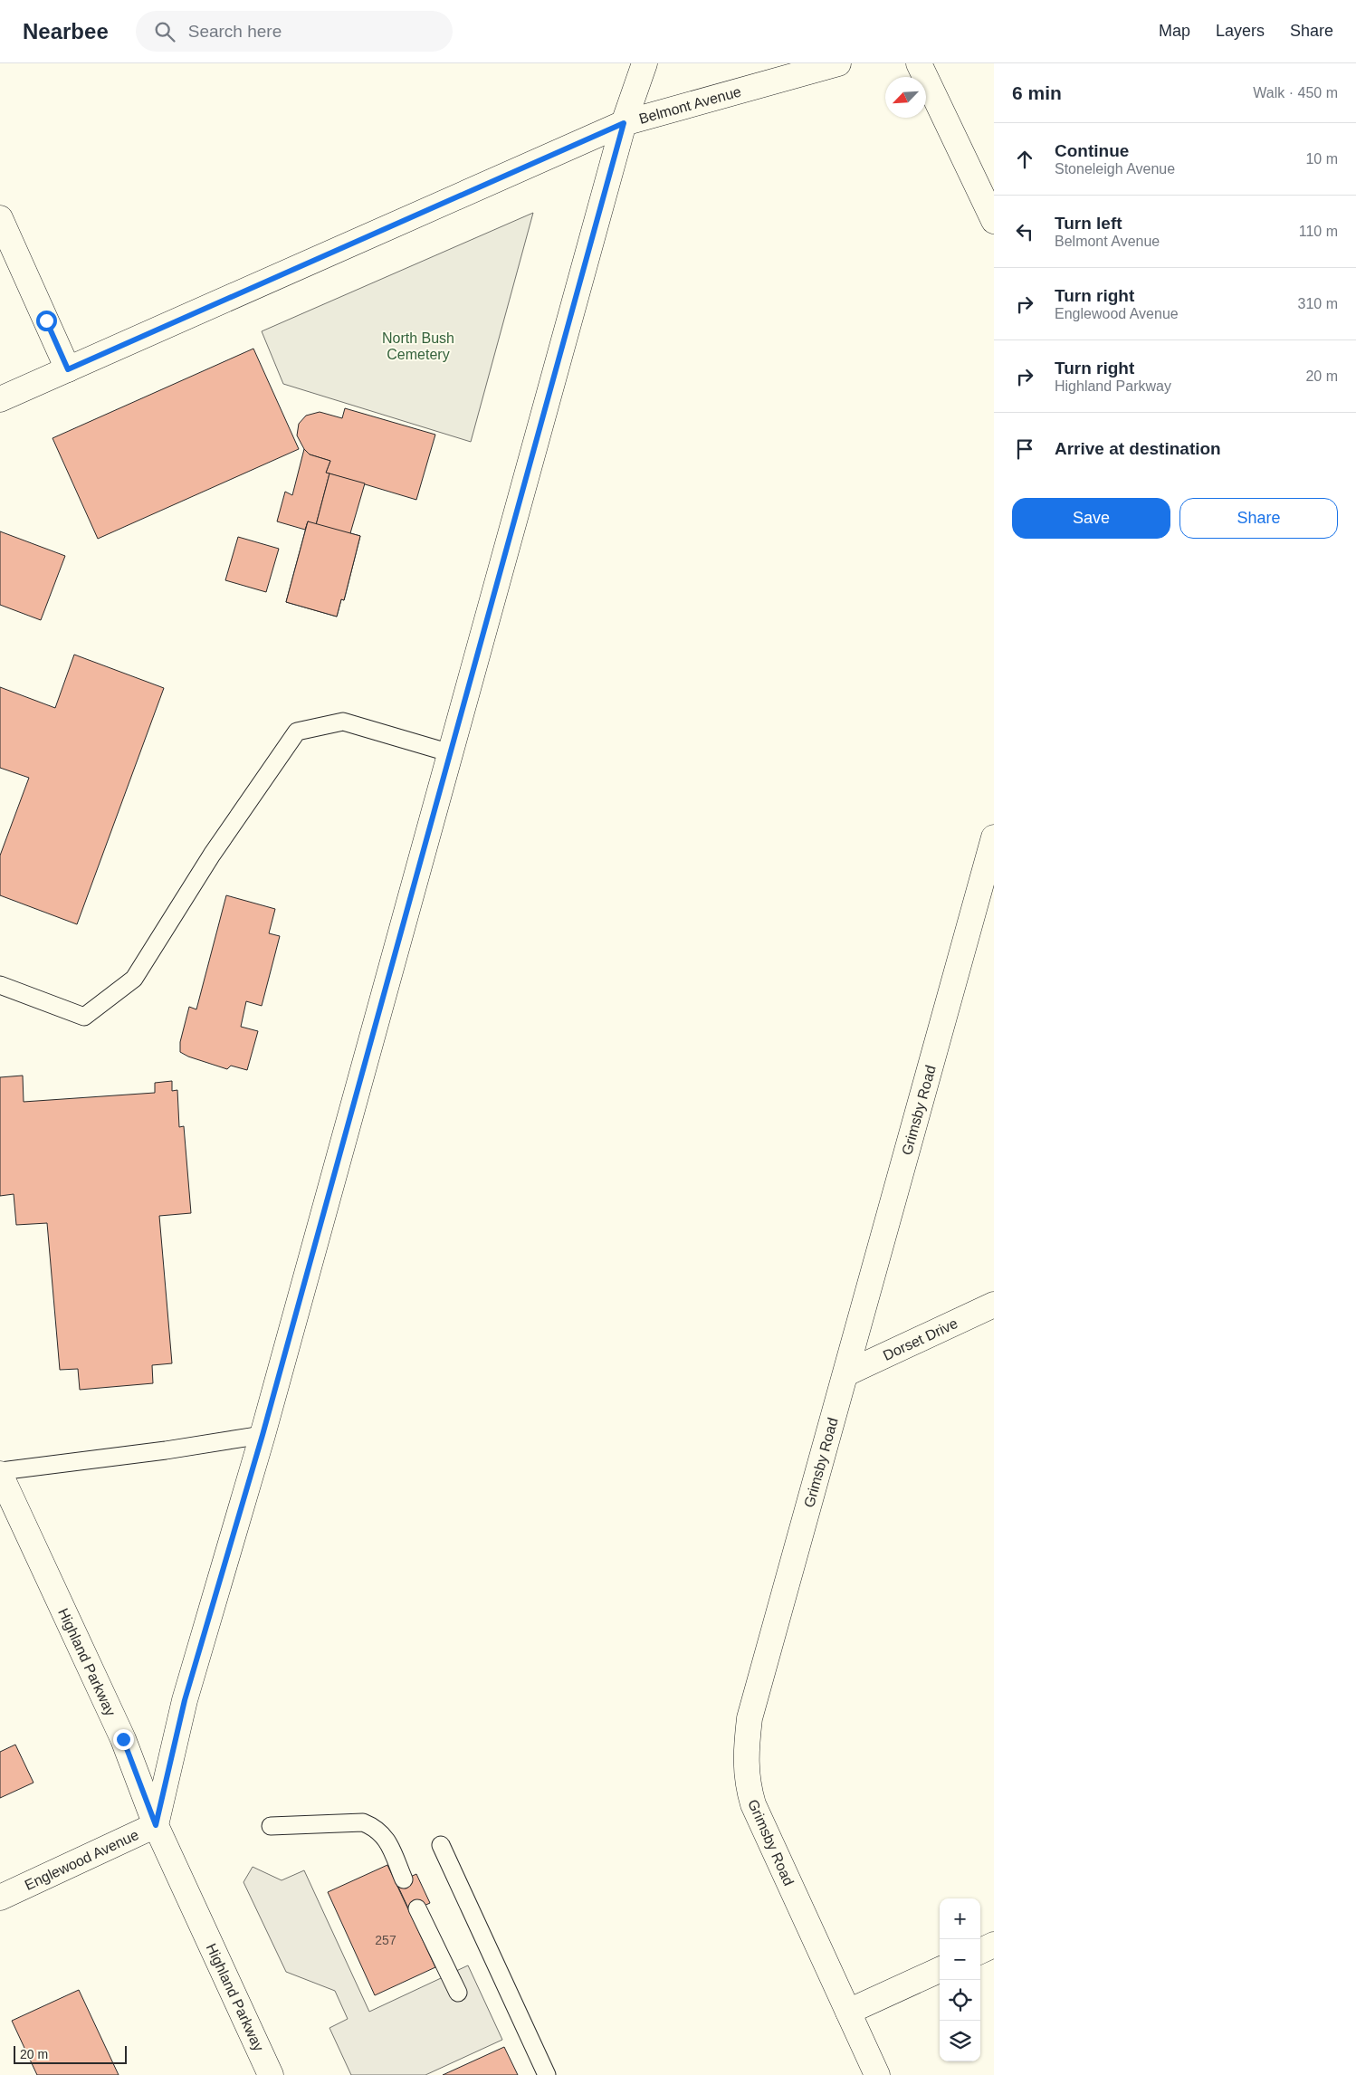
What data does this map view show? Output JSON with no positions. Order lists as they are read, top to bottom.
{
  "streets": {
    "street": [
      "Belmont Avenue",
      "Grimsby Road",
      "Dorset Drive",
      "Highland Parkway",
      "Englewood Avenue"
    ]
  },
  "crossings": [
    ["Belmont Avenue", "Englewood Avenue"],
    ["Grimsby Road", "Dorset Drive"],
    ["Highland Parkway", "Englewood Avenue"]
  ],
  "parks": ["North Bush Cemetery"],
  "house_numbers": ["257"],
  "scale_bar": "20 m",
  "north": "bottom left",
  "page": {
    "header": "Nearbee",
    "search": "Search here",
    "nav": ["Map", "Layers", "Share"],
    "heading": ["6 min", "Walk · 450 m"],
    "list": [
      ["Continue", "Stoneleigh Avenue", "10 m"],
      ["Turn left", "Belmont Avenue", "110 m"],
      ["Turn right", "Englewood Avenue", "310 m"],
      ["Turn right", "Highland Parkway", "20 m"],
      "Arrive at destination"
    ],
    "buttons": ["Save", "Share"],
    "map_buttons": ["+", "−"],
    "scale": "20 m"
  }
}
